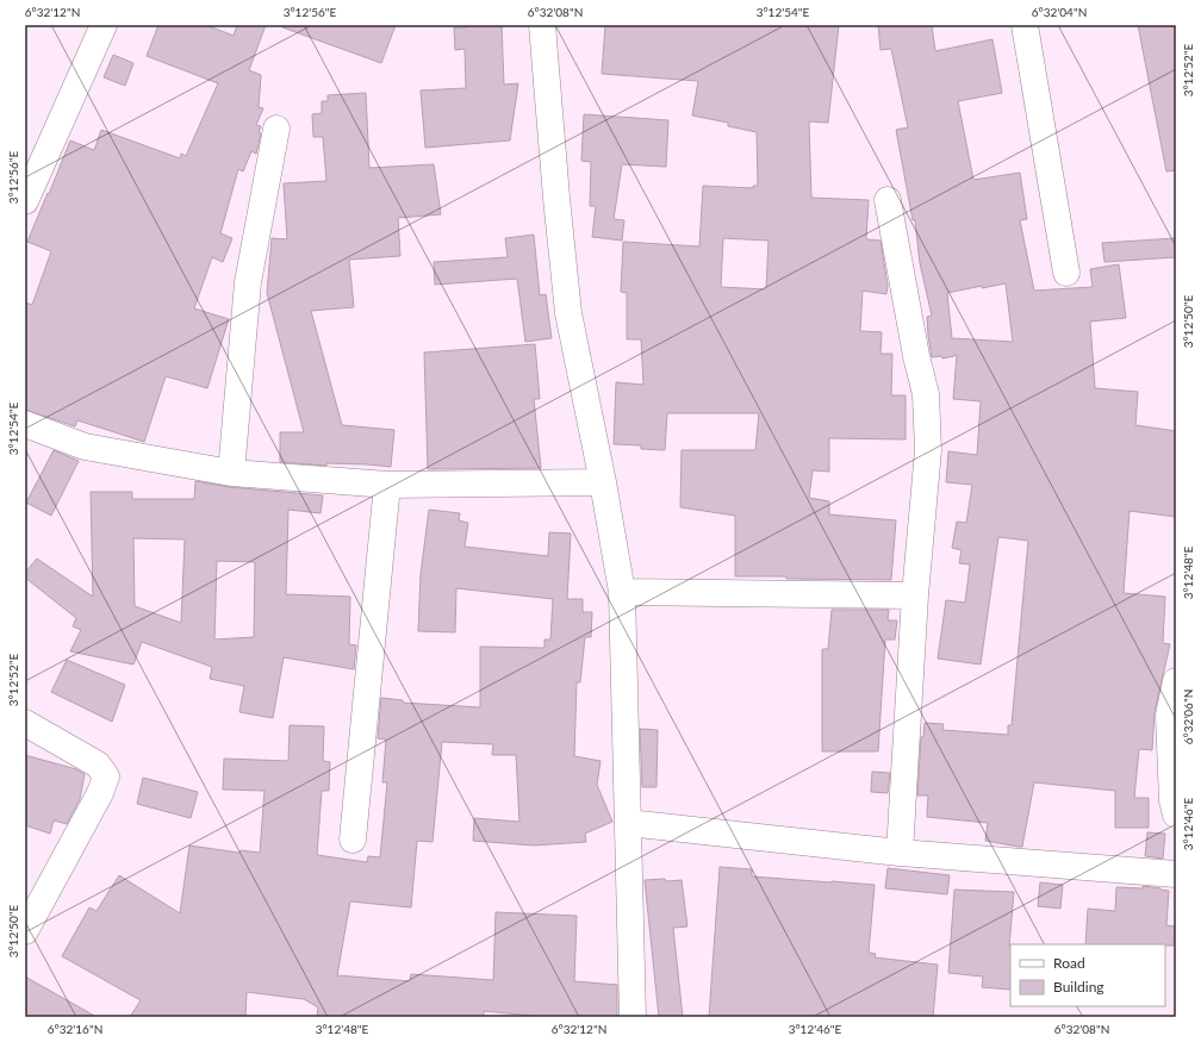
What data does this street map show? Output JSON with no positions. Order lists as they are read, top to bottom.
{
  "legend": ["Road", "Building"],
  "coordinates": [
    "6°32'12\"N",
    "3°12'56\"E",
    "6°32'08\"N",
    "3°12'54\"E",
    "6°32'04\"N",
    "3°12'52\"E",
    "3°12'50\"E",
    "3°12'48\"E",
    "6°32'06\"N",
    "3°12'46\"E",
    "6°32'16\"N"
  ]
}
